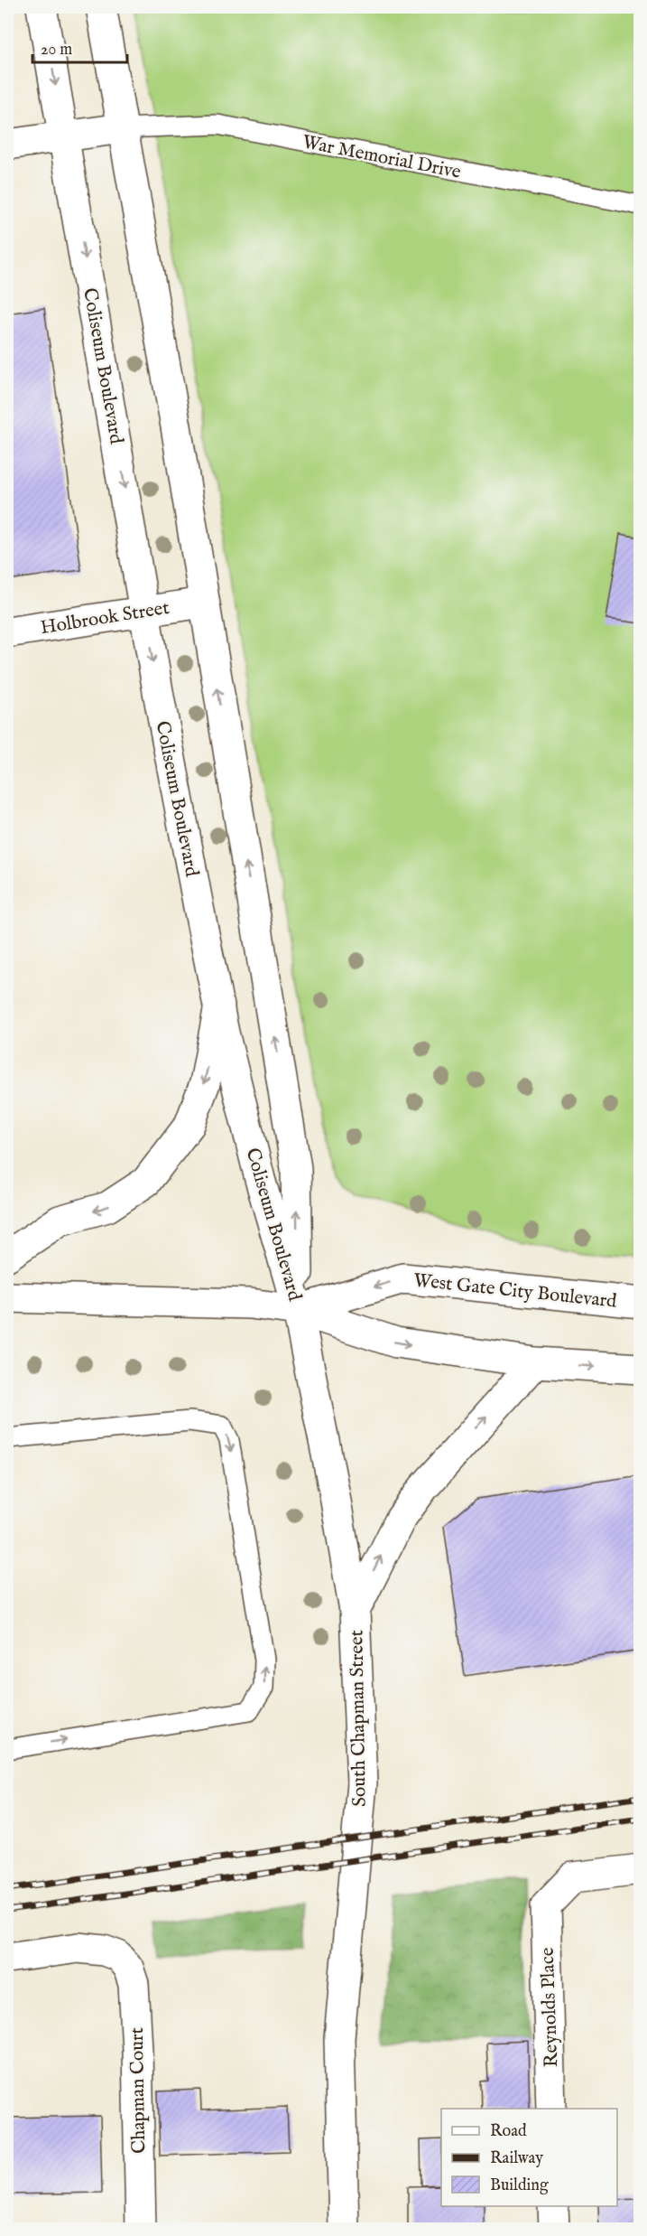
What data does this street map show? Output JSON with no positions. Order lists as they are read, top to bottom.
{
  "streets": {
    "main road": [
      "Coliseum Boulevard",
      "Holbrook Street",
      "West Gate City Boulevard",
      "South Chapman Street",
      "Reynolds Place",
      "Chapman Court"
    ],
    "lane": ["War Memorial Drive"]
  },
  "crossings": [
    ["War Memorial Drive", "Coliseum Boulevard"],
    ["Coliseum Boulevard", "Holbrook Street"],
    ["Coliseum Boulevard", "West Gate City Boulevard"],
    ["Coliseum Boulevard", "South Chapman Street"],
    ["West Gate City Boulevard", "South Chapman Street"]
  ],
  "legend": ["Road", "Railway", "Building"],
  "scale_bar": "20 m"
}
